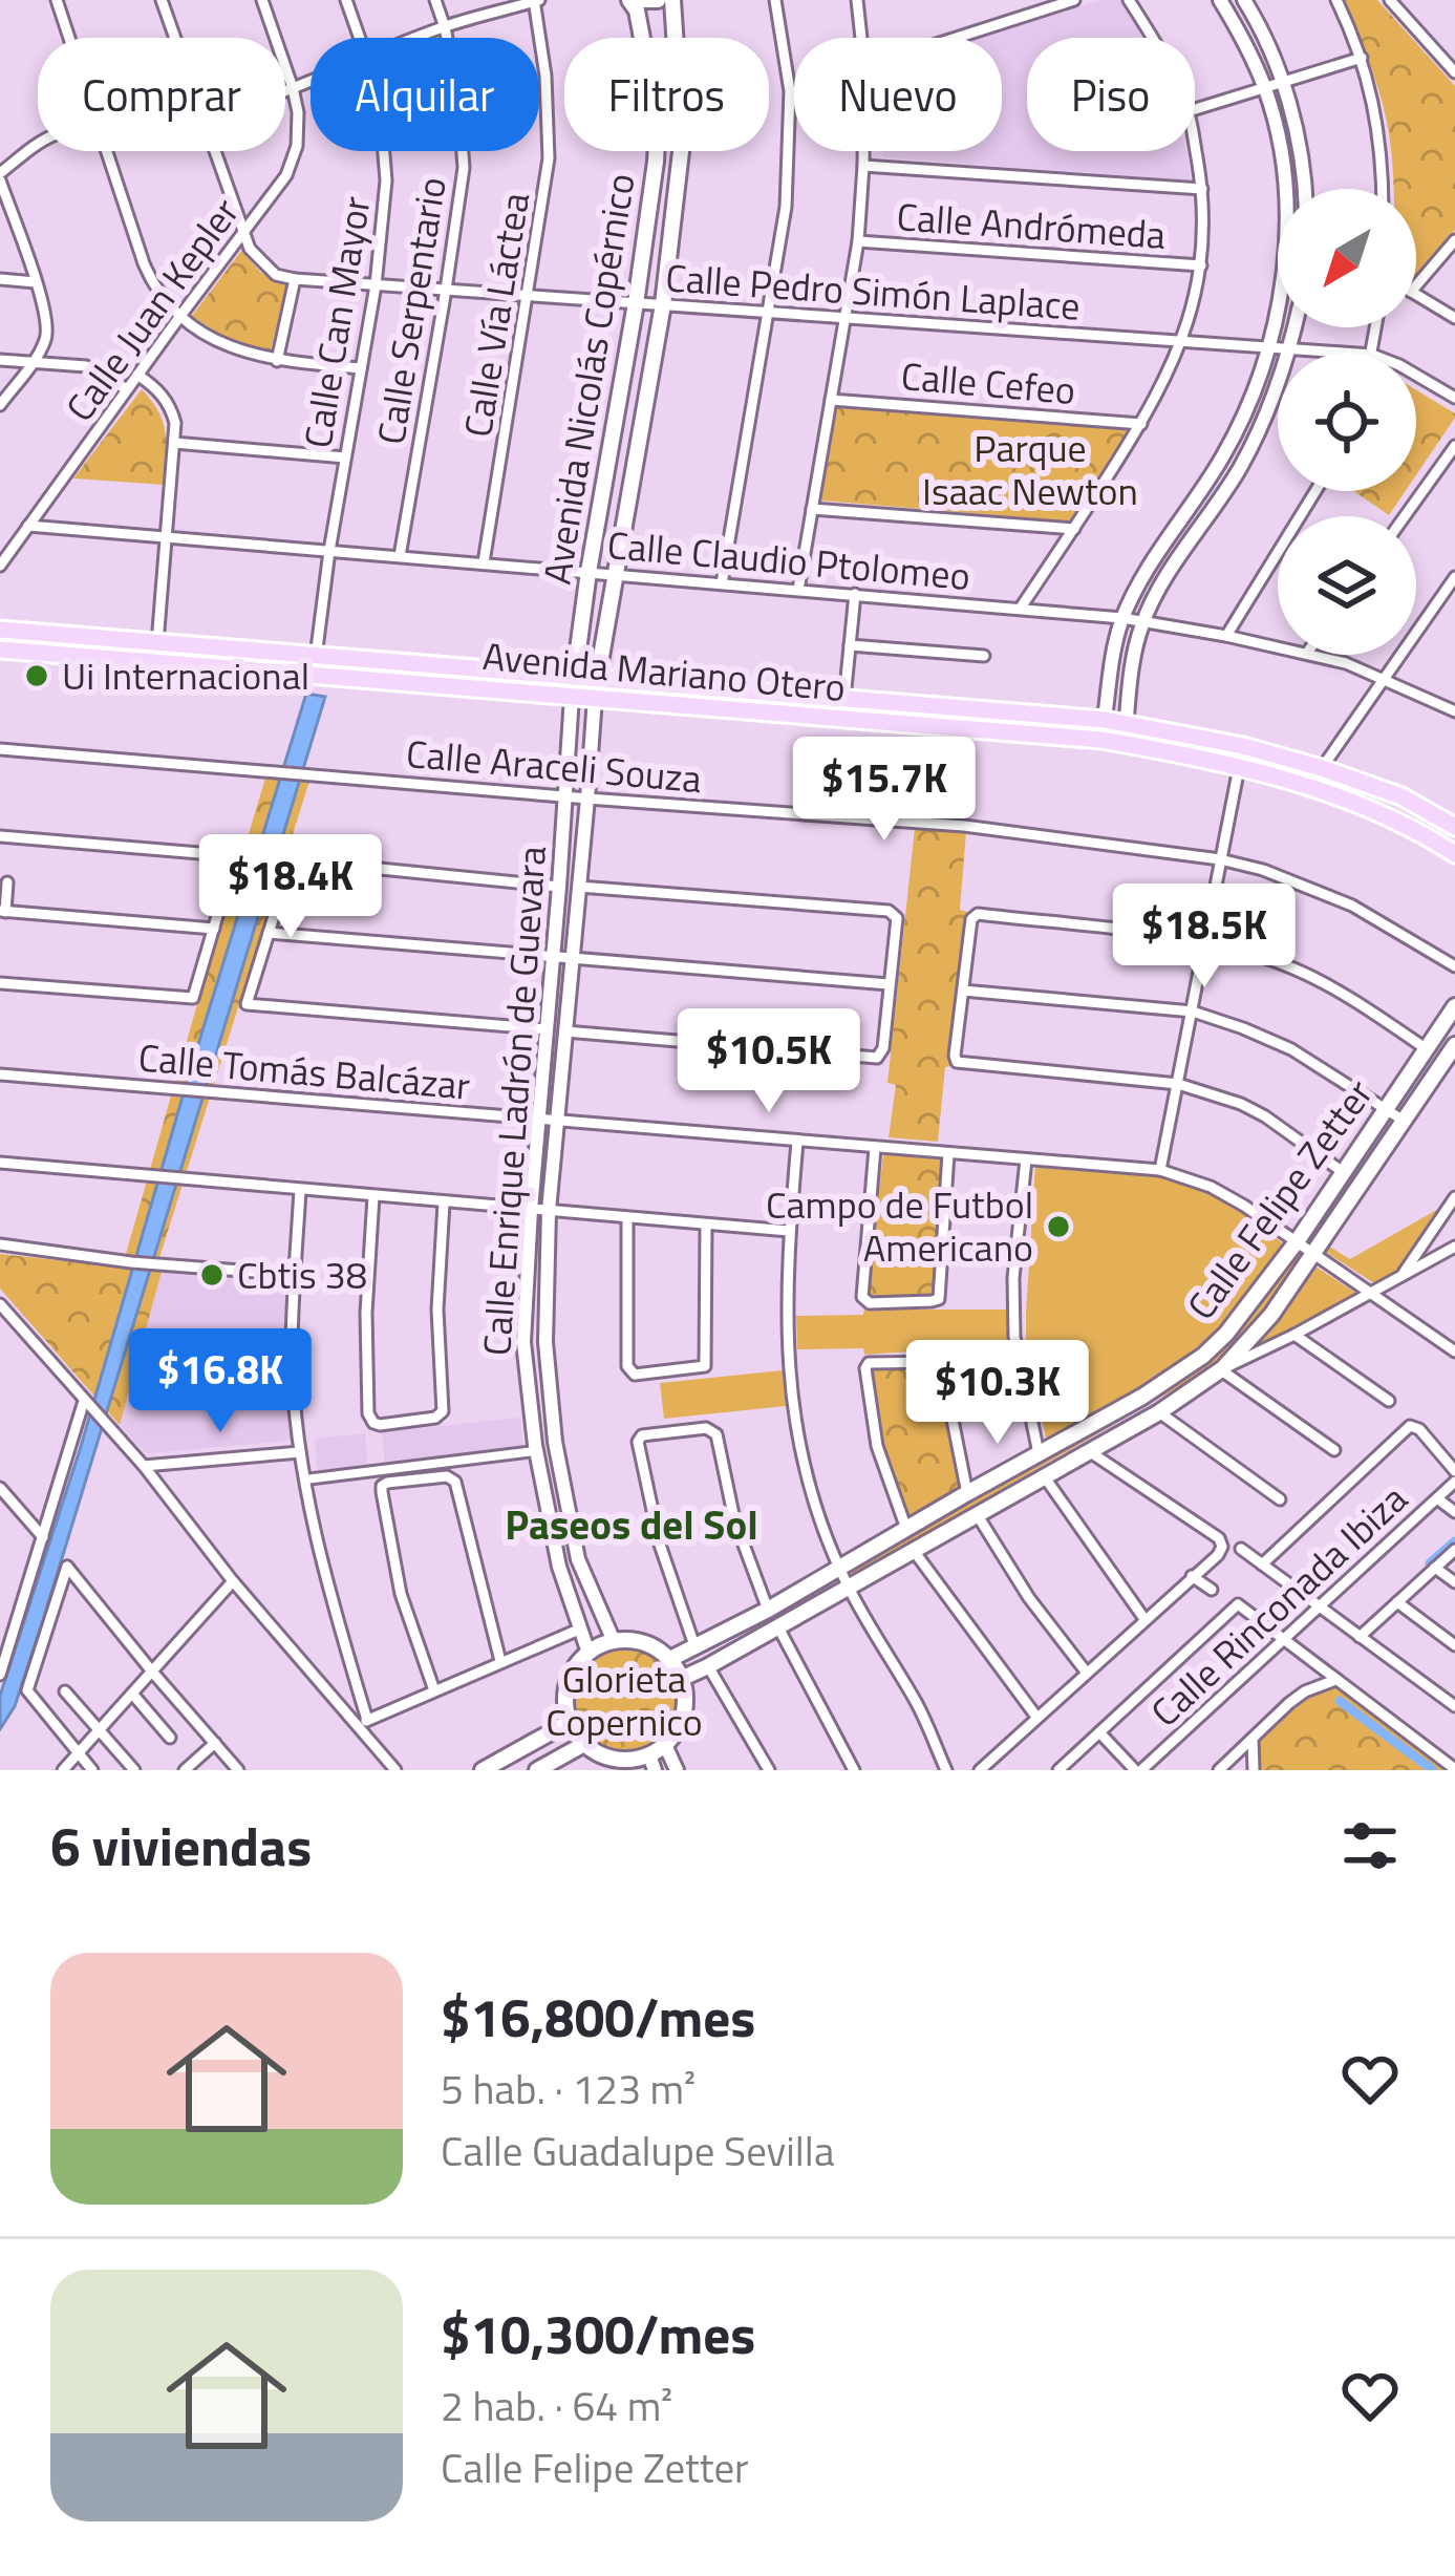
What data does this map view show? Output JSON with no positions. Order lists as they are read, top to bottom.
{
  "streets": {
    "main road": ["Avenida Nicolás Copérnico", "Avenida Mariano Otero", "Calle Felipe Zetter"],
    "street": [
      "Calle Andrómeda",
      "Calle Pedro Simón Laplace",
      "Calle Juan Kepler",
      "Calle Serpentario",
      "Calle Vía Láctea",
      "Calle Can Mayor",
      "Calle Cefeo",
      "Calle Claudio Ptolomeo",
      "Calle Araceli Souza",
      "Calle Tomás Balcázar",
      "Calle Enrique Ladrón de Guevara",
      "Calle Rinconada Ibiza"
    ]
  },
  "crossings": [
    ["Calle Pedro Simón Laplace", "Calle Serpentario"],
    ["Calle Pedro Simón Laplace", "Calle Vía Láctea"],
    ["Calle Pedro Simón Laplace", "Calle Can Mayor"],
    ["Calle Pedro Simón Laplace", "Avenida Nicolás Copérnico"],
    ["Calle Juan Kepler", "Calle Claudio Ptolomeo"],
    ["Calle Serpentario", "Calle Claudio Ptolomeo"],
    ["Calle Vía Láctea", "Calle Claudio Ptolomeo"],
    ["Calle Can Mayor", "Calle Claudio Ptolomeo"],
    ["Calle Can Mayor", "Avenida Mariano Otero"],
    ["Avenida Nicolás Copérnico", "Calle Claudio Ptolomeo"],
    ["Avenida Nicolás Copérnico", "Avenida Mariano Otero"],
    ["Avenida Nicolás Copérnico", "Calle Enrique Ladrón de Guevara"],
    ["Avenida Mariano Otero", "Calle Enrique Ladrón de Guevara"],
    ["Calle Araceli Souza", "Calle Enrique Ladrón de Guevara"],
    ["Calle Tomás Balcázar", "Calle Enrique Ladrón de Guevara"],
    ["Calle Tomás Balcázar", "Calle Felipe Zetter"],
    ["Calle Enrique Ladrón de Guevara", "Calle Felipe Zetter"]
  ],
  "districts": ["Paseos del Sol"],
  "parks": ["Parque Isaac Newton", "Glorieta Copernico"],
  "places": ["Ui Internacional", "Campo de Futbol Americano", "Cbtis 38"],
  "north": "bottom left",
  "page": {
    "chip": [
      "Comprar",
      "Alquilar",
      "Filtros",
      "Nuevo",
      "Piso"
    ],
    "price": [
      "$15.7K",
      "$18.4K",
      "$18.5K",
      "$10.5K",
      "$16.8K",
      "$10.3K"
    ],
    "heading": "6 viviendas",
    "list": [
      {
        "name": "$16,800/mes",
        "note": "5 hab. · 123 m² · Calle Guadalupe Sevilla"
      },
      {
        "name": "$10,300/mes",
        "note": "2 hab. · 64 m² · Calle Felipe Zetter"
      }
    ]
  }
}
